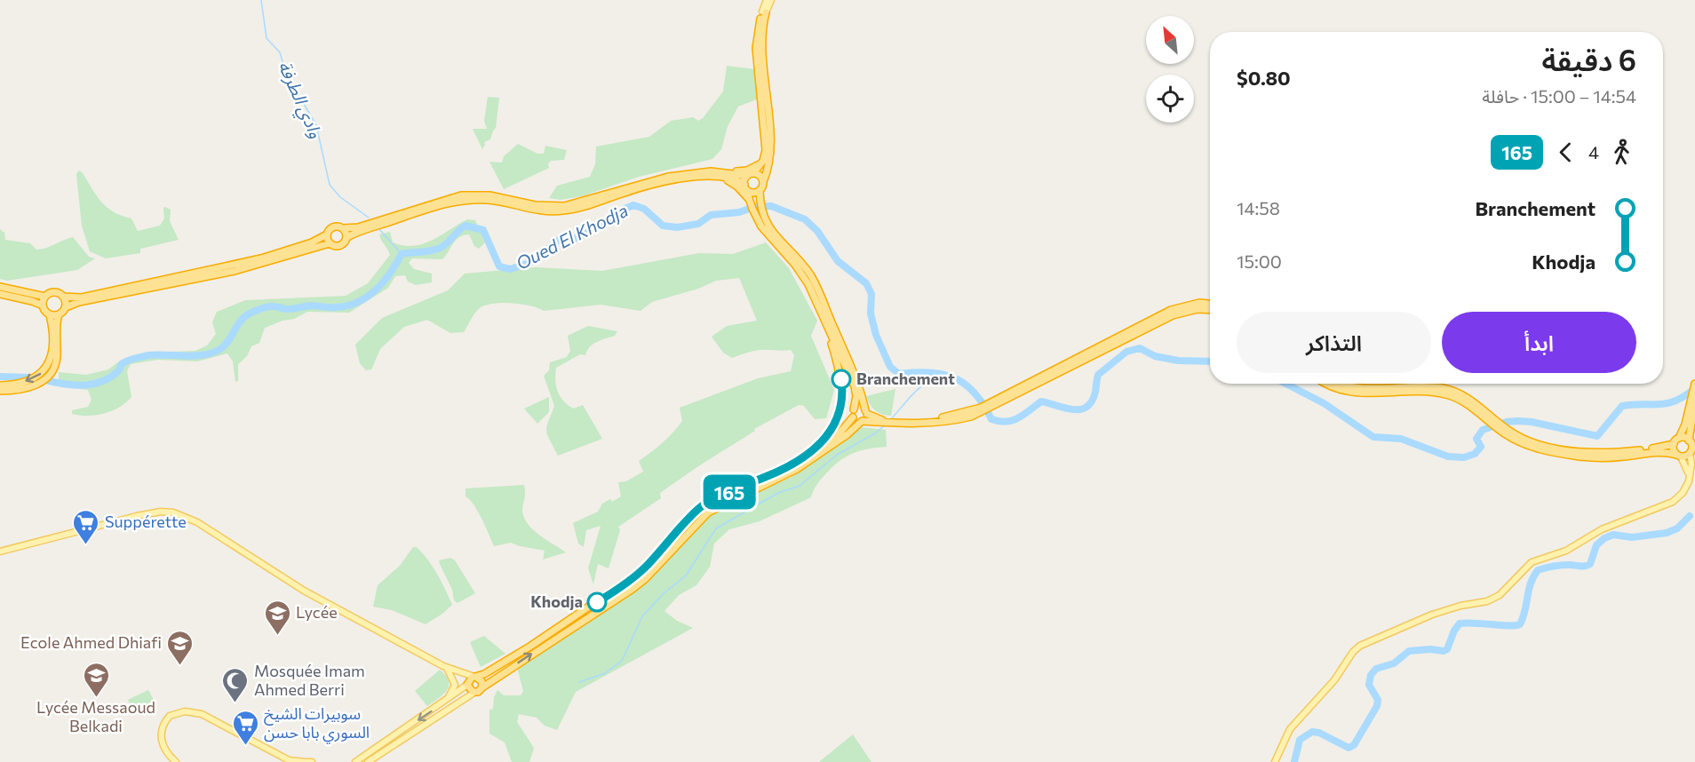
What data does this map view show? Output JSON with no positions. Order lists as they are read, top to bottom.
{
  "water": ["وادي الطرفة", "Oued El Khodja"],
  "places": {
    "other": ["Branchement", "Khodja"],
    "supermarket": ["Suppérette", "سوبيرات الشيخ السوري بابا حسن"],
    "school or university": ["Lycée", "Ecole Ahmed Dhiafi", "Lycée Messaoud Belkadi"],
    "mosque": ["Mosquée Imam Ahmed Berri"]
  },
  "lines": ["bus line 165"],
  "north": "top left",
  "page": {
    "on_map": "165",
    "heading": ["6 دقيقة", "14:54 – 15:00 · حافلة", "$0.80"],
    "legs": ["4", "165"],
    "list": [
      {
        "name": "Branchement",
        "value": "14:58"
      },
      {
        "name": "Khodja",
        "value": "15:00"
      }
    ],
    "buttons": ["ابدأ", "التذاكر"]
  }
}
